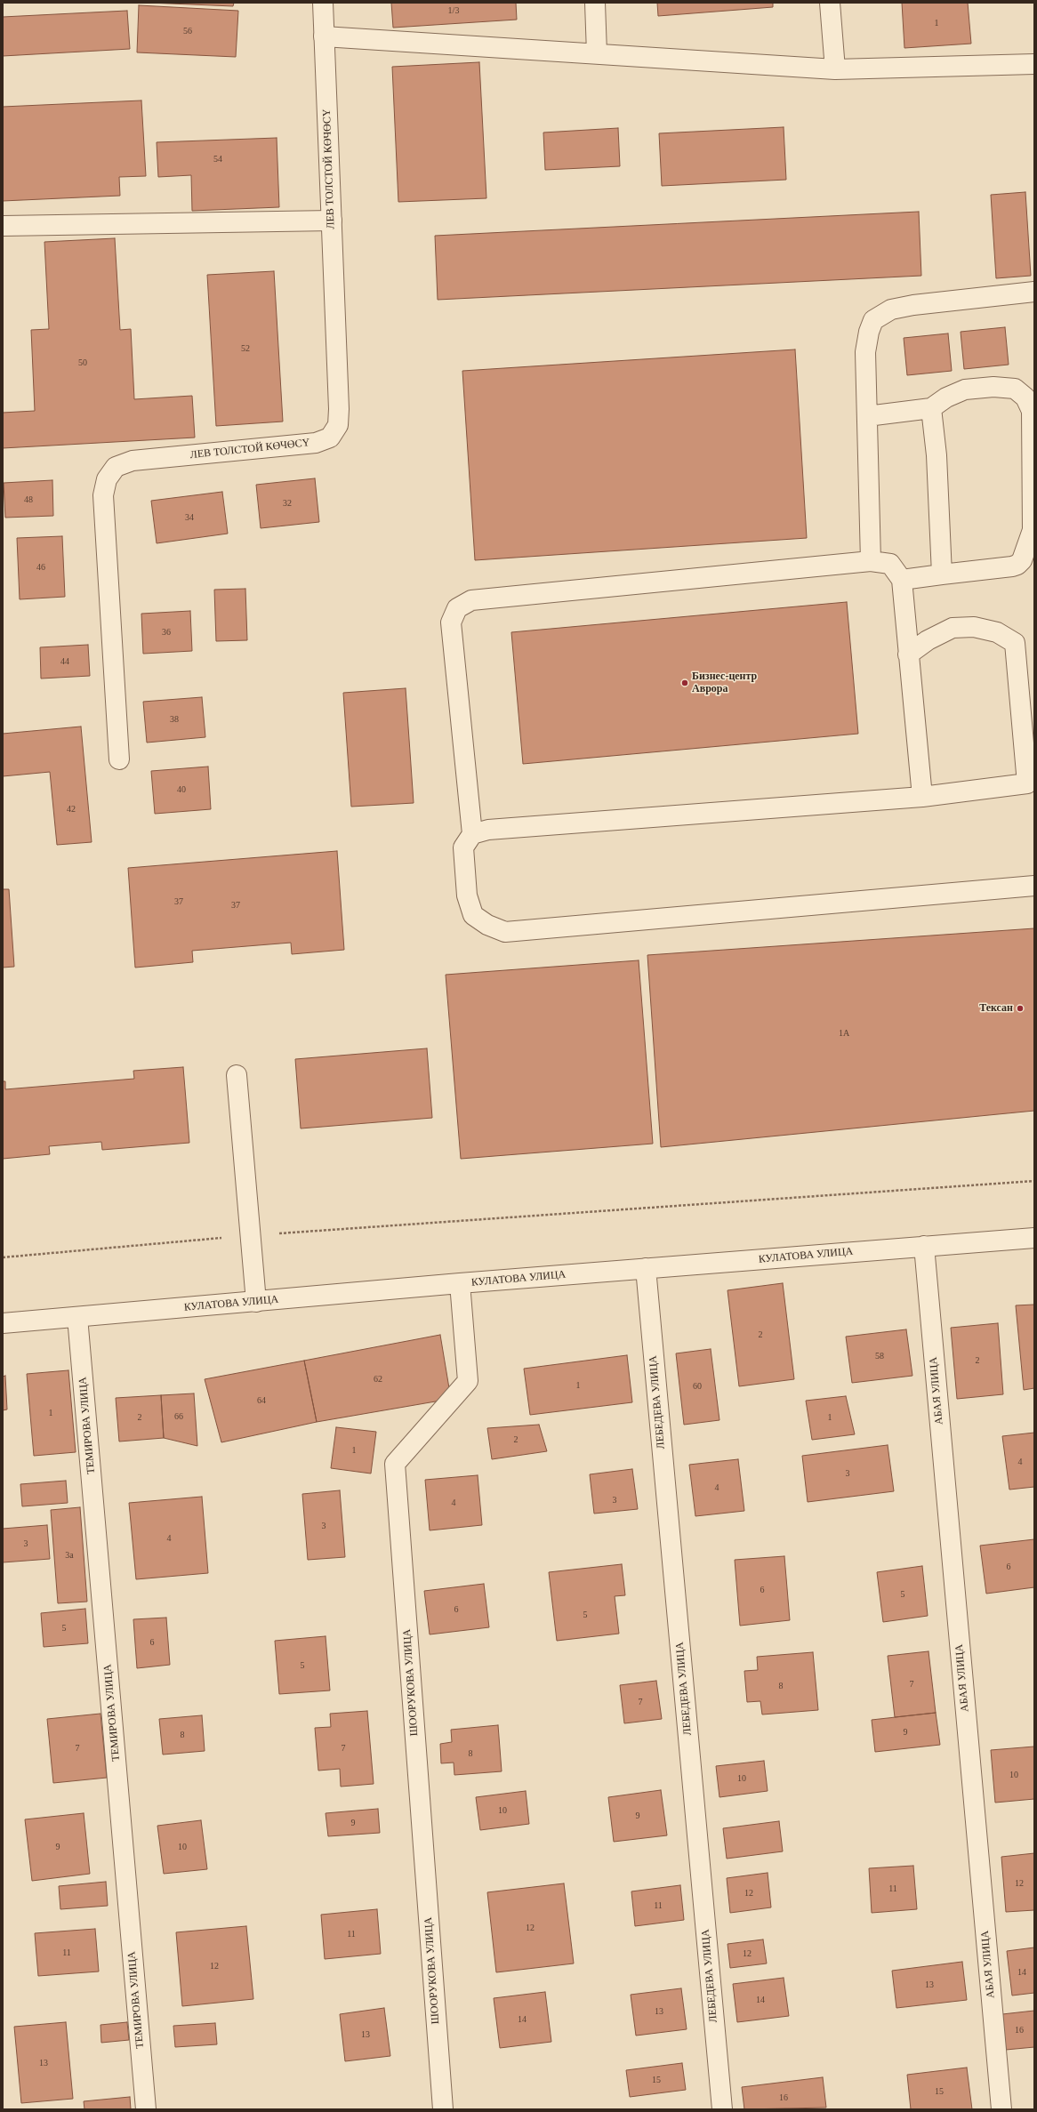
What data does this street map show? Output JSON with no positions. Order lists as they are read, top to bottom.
{
  "streets": {
    "street": [
      "ЛЕВ ТОЛСТОЙ КӨЧӨСҮ",
      "КУЛАТОВА УЛИЦА",
      "АБАЯ УЛИЦА",
      "ЛЕБЕДЕВА УЛИЦА",
      "ТЕМИРОВА УЛИЦА",
      "ШООРУКОВА УЛИЦА"
    ]
  },
  "crossings": [
    ["КУЛАТОВА УЛИЦА", "АБАЯ УЛИЦА"],
    ["КУЛАТОВА УЛИЦА", "ЛЕБЕДЕВА УЛИЦА"],
    ["КУЛАТОВА УЛИЦА", "ТЕМИРОВА УЛИЦА"],
    ["КУЛАТОВА УЛИЦА", "ШООРУКОВА УЛИЦА"]
  ],
  "places": ["Бизнес-центр Аврора", "Тексан"],
  "house_numbers": [
    "1/3",
    "1",
    "56",
    "54",
    "52",
    "50",
    "48",
    "32",
    "34",
    "46",
    "36",
    "44",
    "38",
    "40",
    "42",
    "37",
    "37",
    "1А",
    "2",
    "58",
    "2",
    "62",
    "1",
    "60",
    "64",
    "1",
    "66",
    "2",
    "1",
    "2",
    "1",
    "4",
    "3",
    "4",
    "3",
    "4",
    "3",
    "4",
    "3",
    "3a",
    "6",
    "6",
    "5",
    "6",
    "5",
    "5",
    "6",
    "5",
    "7",
    "8",
    "7",
    "9",
    "8",
    "7",
    "7",
    "8",
    "10",
    "10",
    "10",
    "9",
    "9",
    "9",
    "10",
    "12",
    "11",
    "12",
    "11",
    "12",
    "11",
    "11",
    "12",
    "12",
    "14",
    "13",
    "14",
    "13",
    "14",
    "16",
    "13",
    "13",
    "15",
    "15",
    "16"
  ]
}
